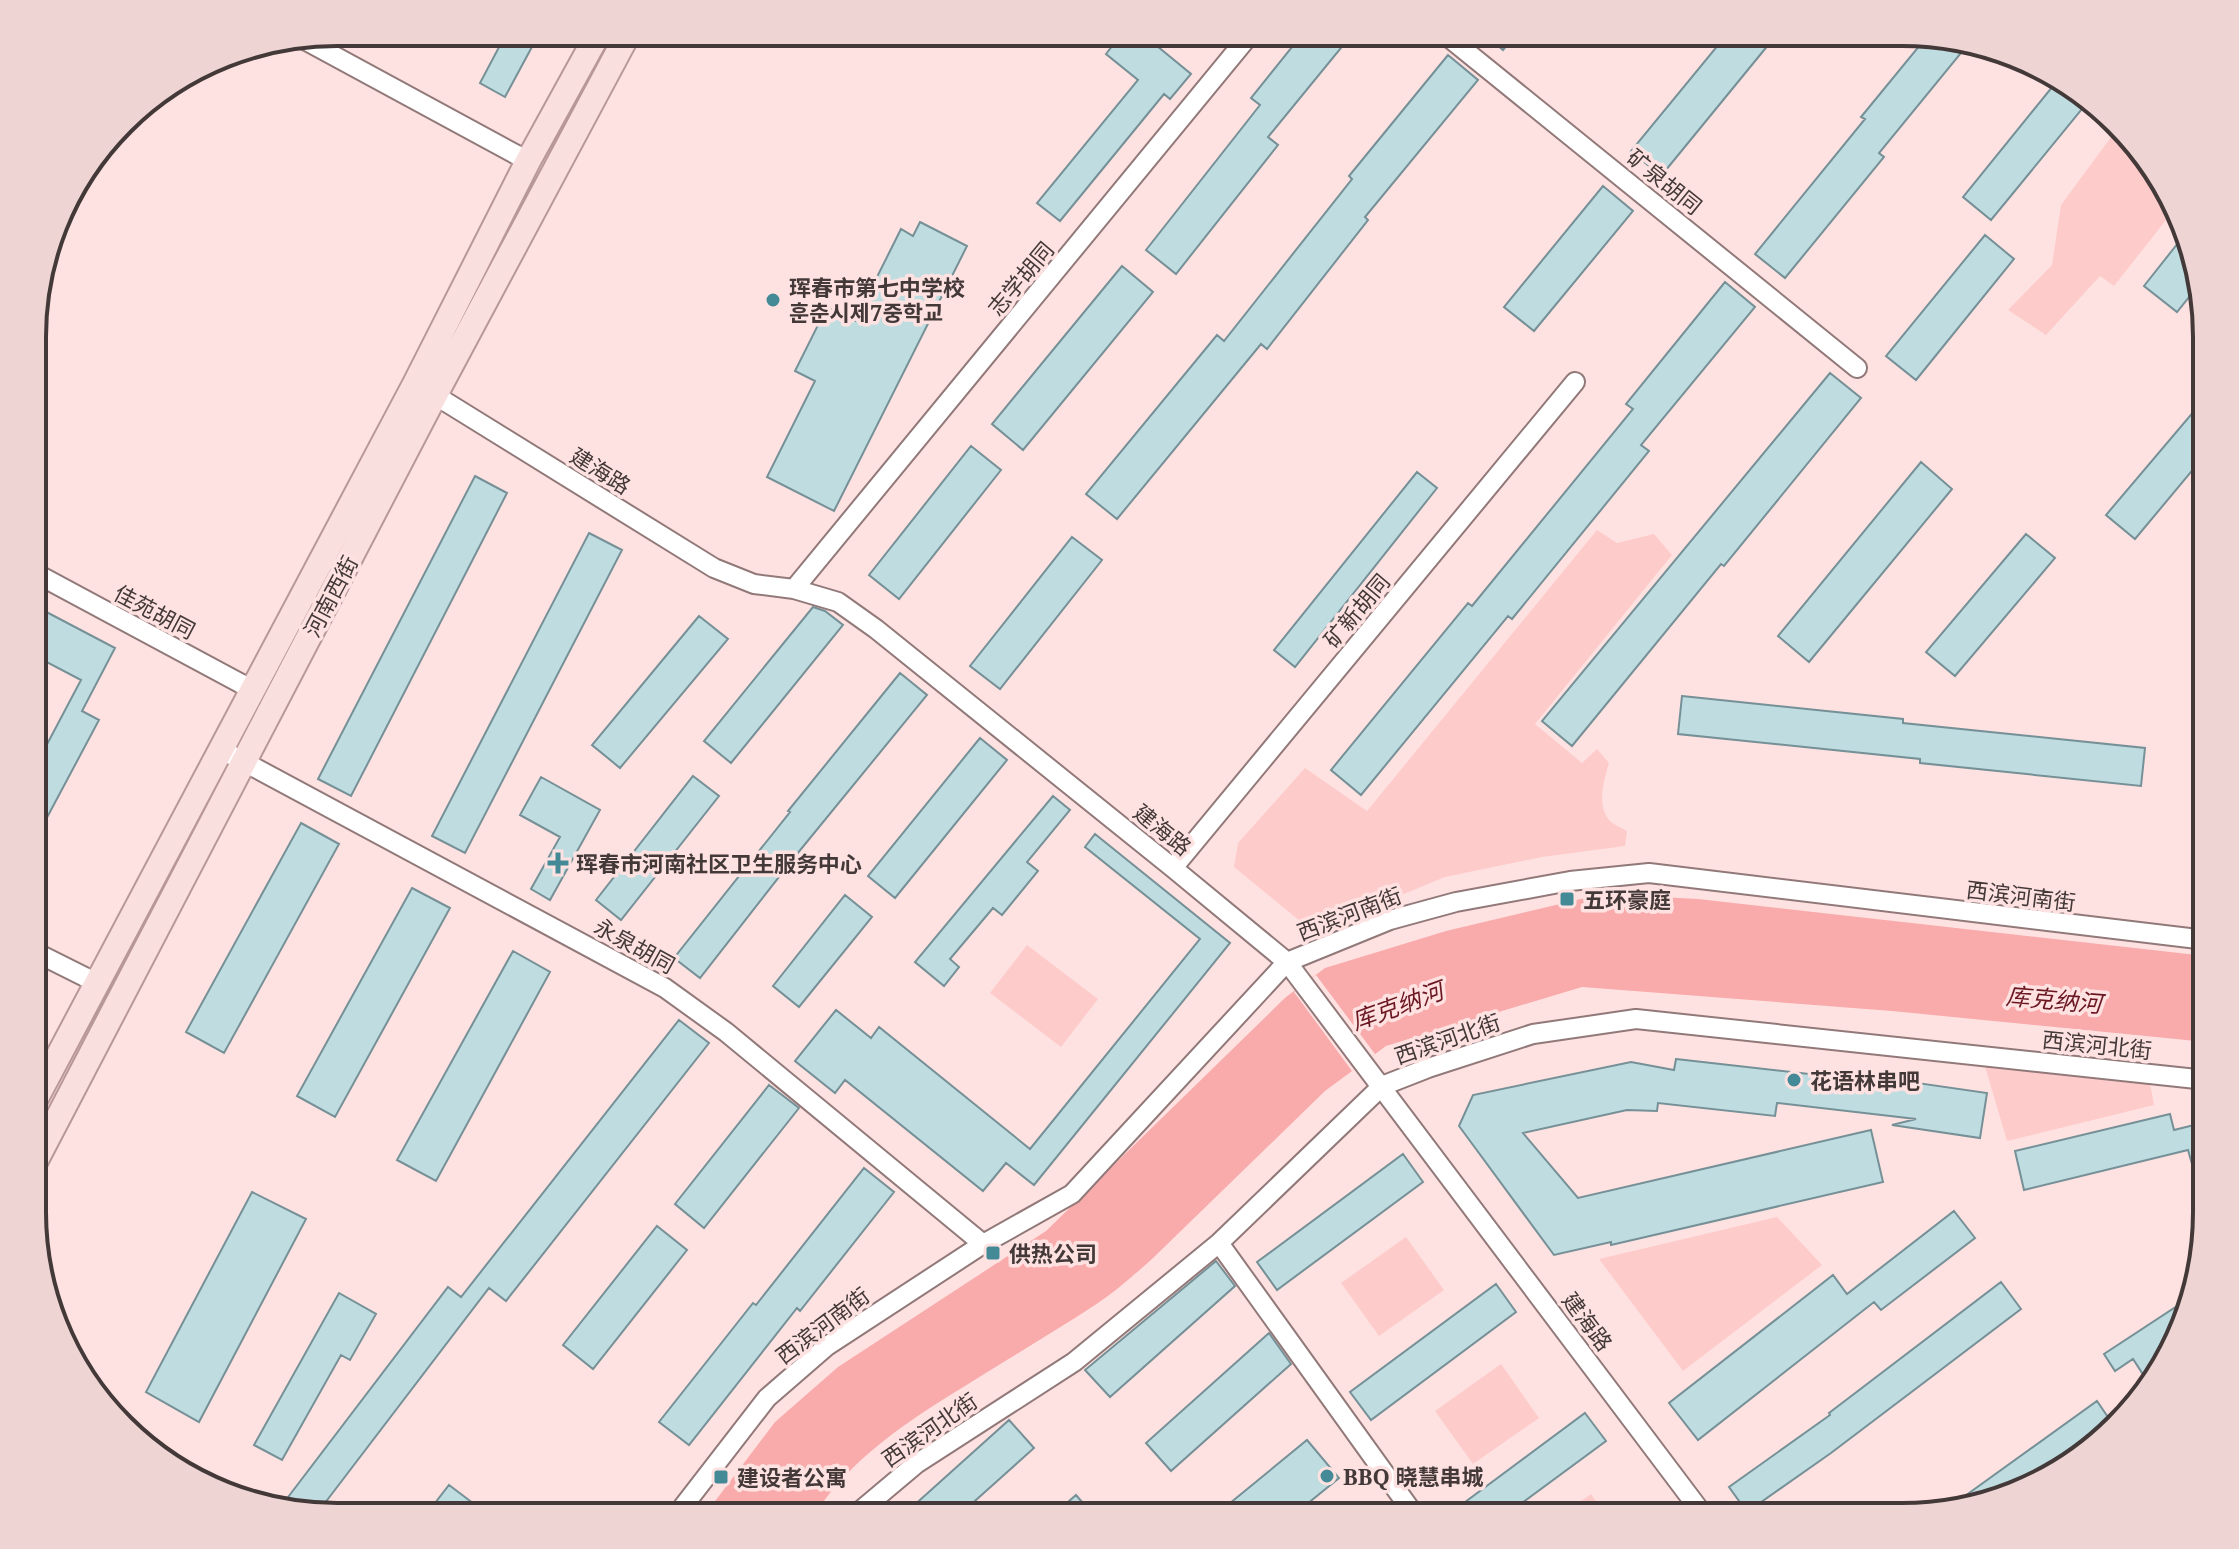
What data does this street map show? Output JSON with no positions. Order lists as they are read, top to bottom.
{
  "streets": {
    "main road": ["河南西街"],
    "street": [
      "矿泉胡同",
      "志学胡同",
      "建海路",
      "矿新胡同",
      "佳苑胡同",
      "西滨河南街",
      "永泉胡同",
      "西滨河北街"
    ]
  },
  "crossings": [
    ["志学胡同", "建海路"],
    ["建海路", "河南西街"],
    ["建海路", "矿新胡同"],
    ["建海路", "西滨河南街"],
    ["建海路", "西滨河北街"],
    ["河南西街", "佳苑胡同"],
    ["河南西街", "永泉胡同"],
    ["西滨河南街", "永泉胡同"]
  ],
  "water": ["库克纳河"],
  "places": {
    "other": ["珲春市第七中学校 훈춘시제7중학교", "花语林串吧", "BBQ 晓慧串城"],
    "health": ["珲春市河南社区卫生服务中心"],
    "transit": ["五环豪庭", "供热公司", "建设者公寓"]
  }
}
